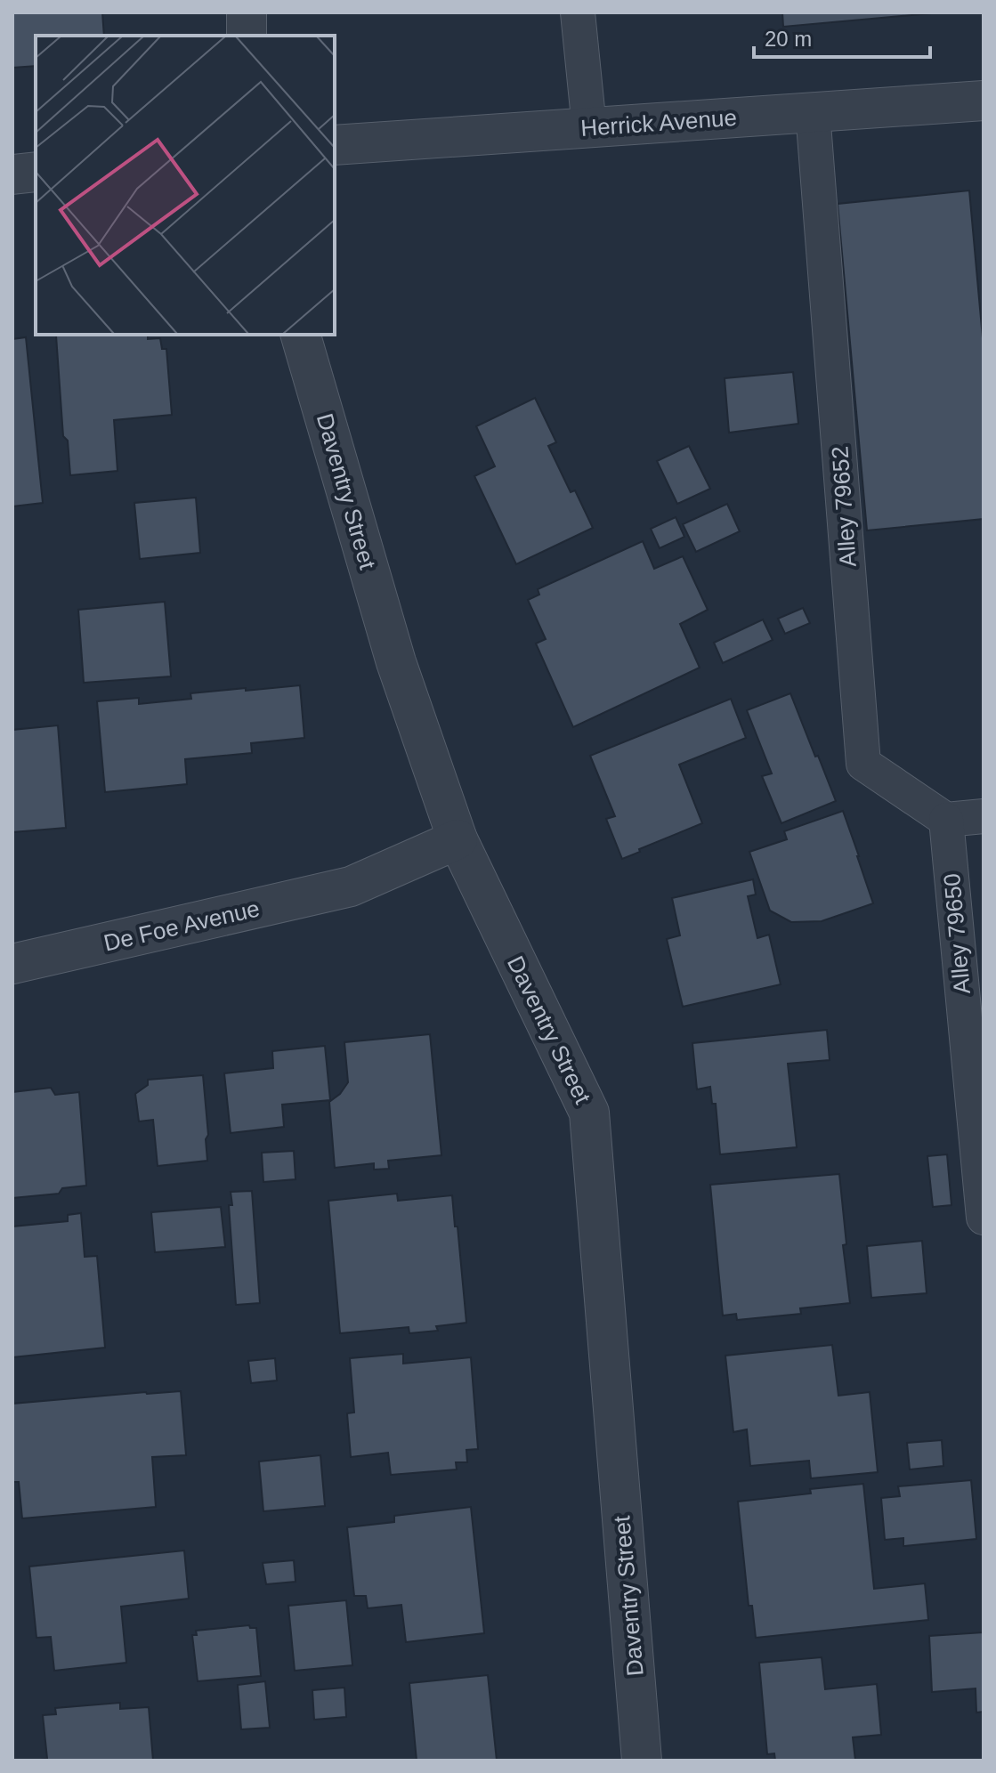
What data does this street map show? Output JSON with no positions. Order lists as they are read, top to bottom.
{
  "streets": {
    "street": ["Herrick Avenue", "Daventry Street", "De Foe Avenue"],
    "lane": ["Alley 79652", "Alley 79650"]
  },
  "crossings": [
    ["Herrick Avenue", "Alley 79652"],
    ["Daventry Street", "De Foe Avenue"],
    ["Alley 79652", "Alley 79650"]
  ],
  "scale_bar": "20 m"
}
